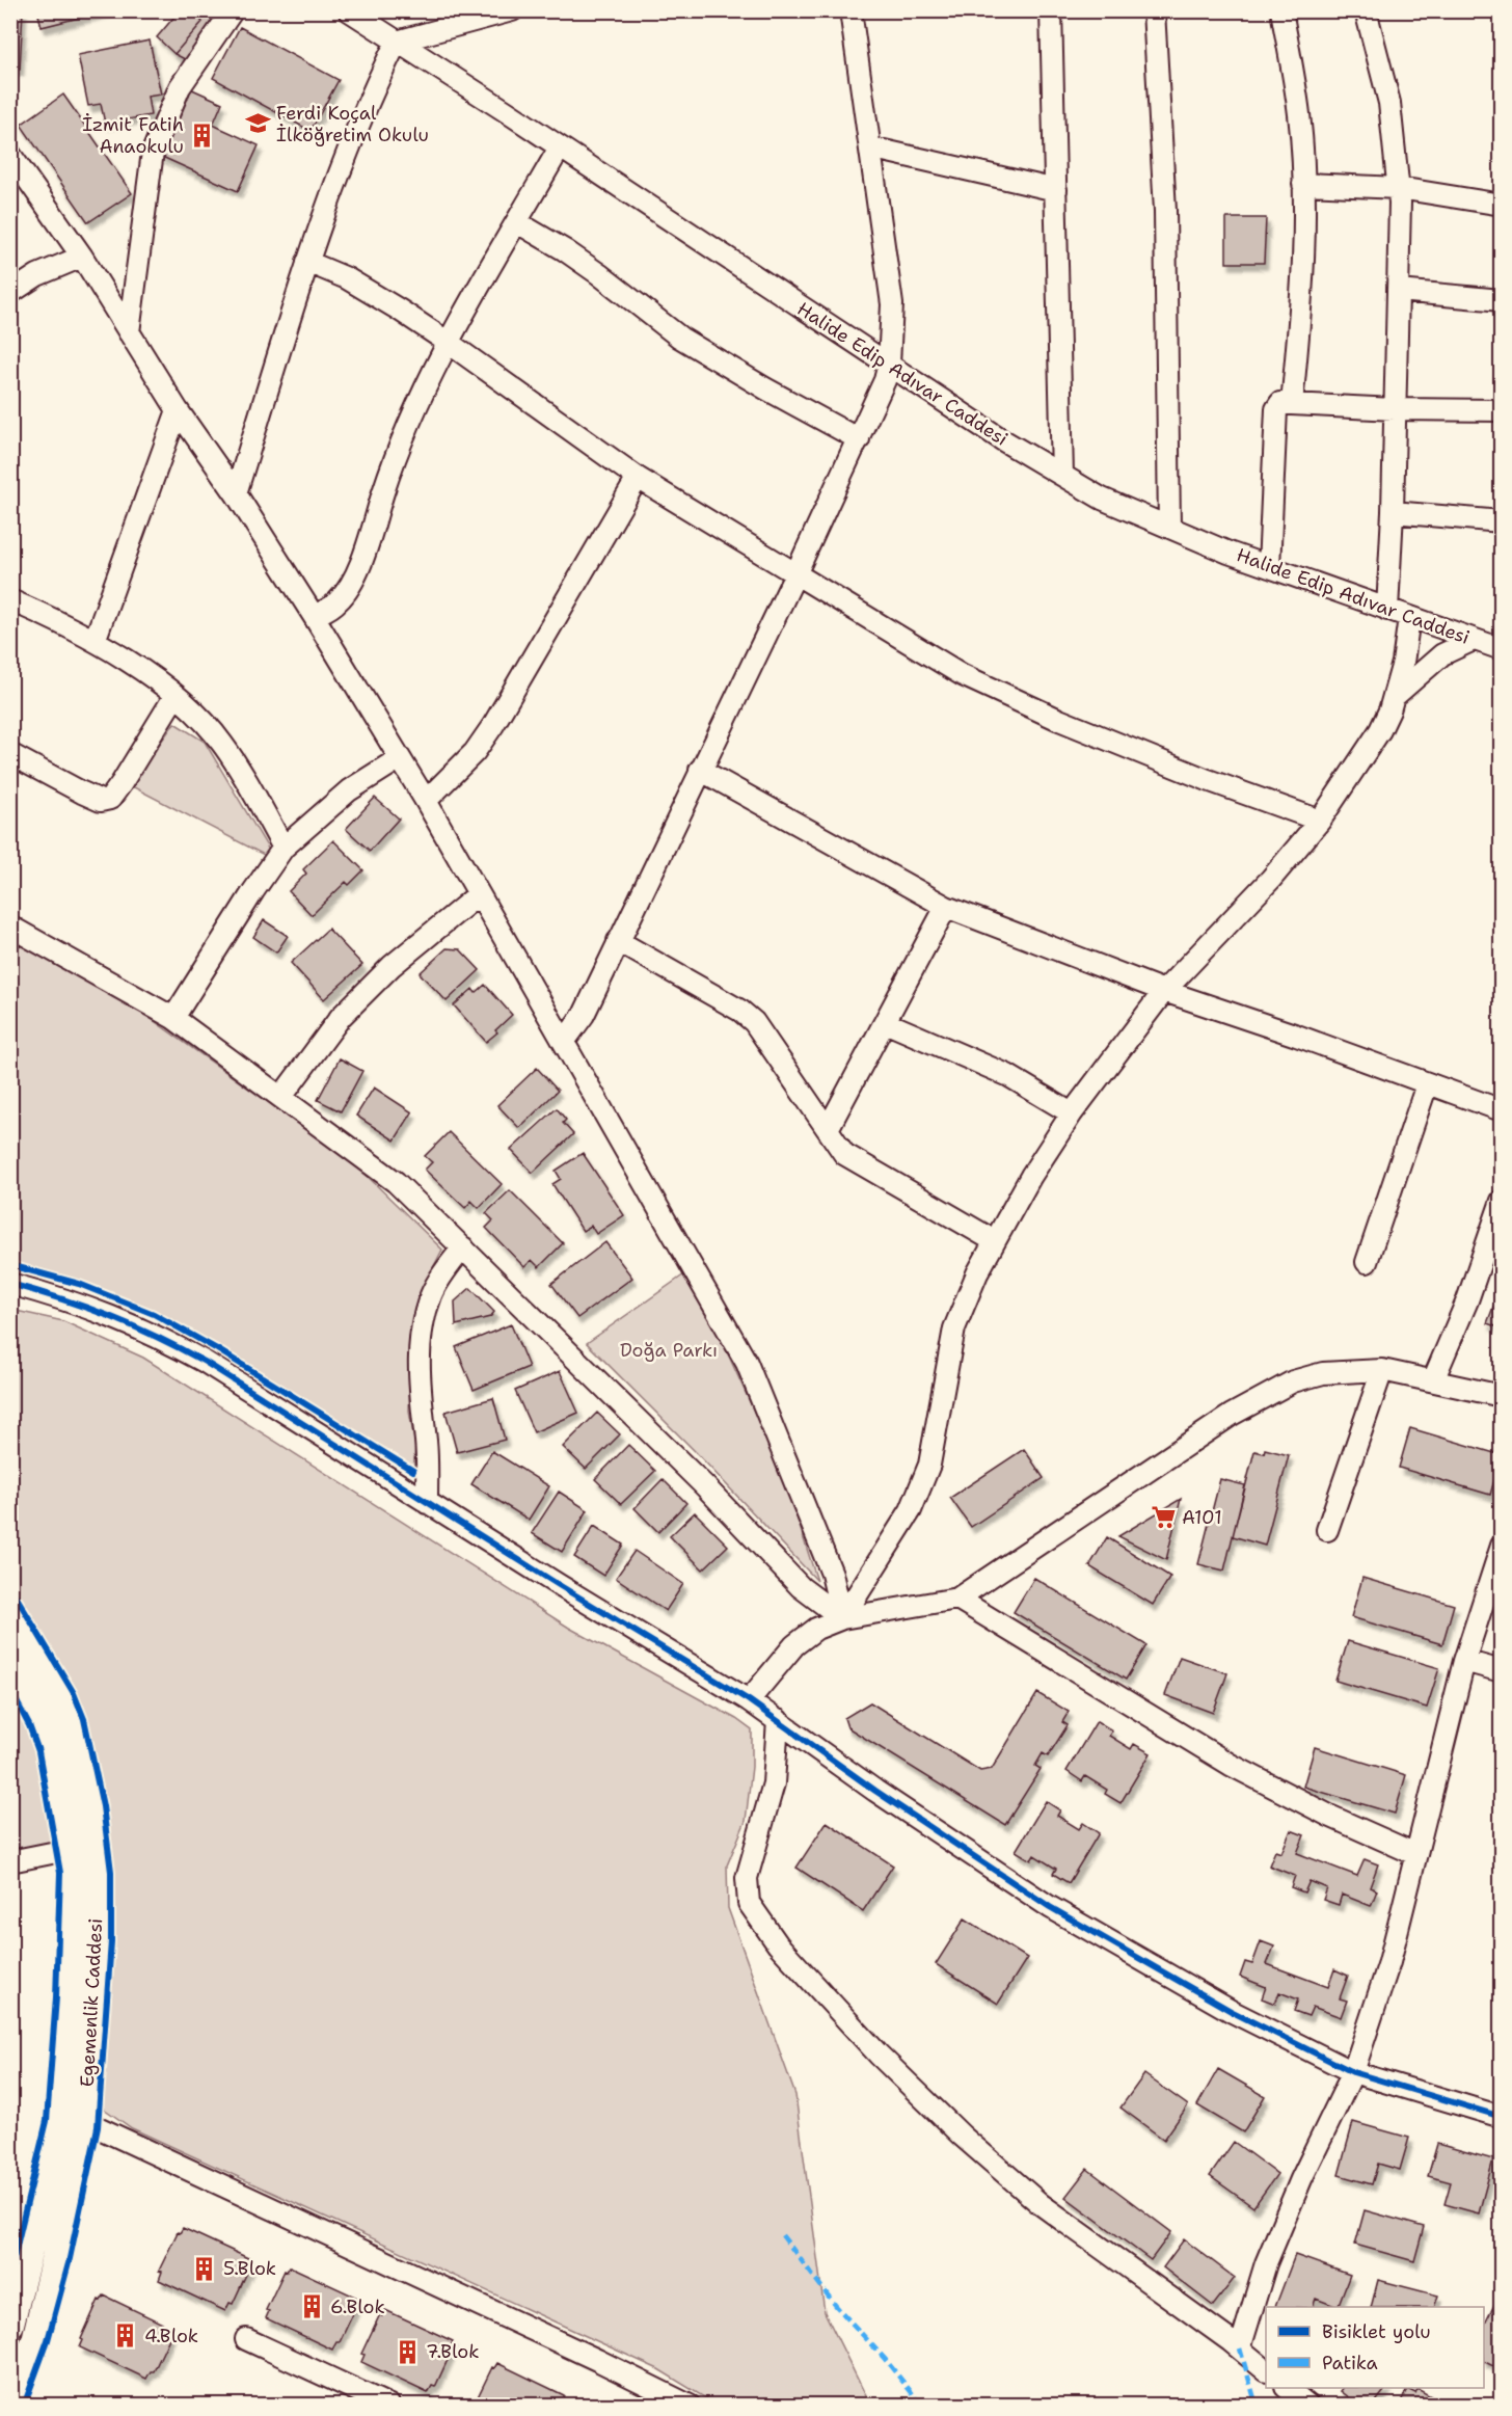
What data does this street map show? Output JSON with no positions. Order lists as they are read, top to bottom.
{
  "streets": {
    "main road": ["Egemenlik Caddesi"],
    "street": ["Halide Edip Adıvar Caddesi"]
  },
  "parks": ["Doğa Parkı"],
  "places": {
    "school or university": ["Ferdi Koçal İlköğretim Okulu"],
    "building": [
      "İzmit Fatih Anaokulu",
      "5.Blok",
      "6.Blok",
      "4.Blok",
      "7.Blok"
    ],
    "supermarket": ["A101"]
  },
  "legend": ["Bisiklet yolu", "Patika"]
}
